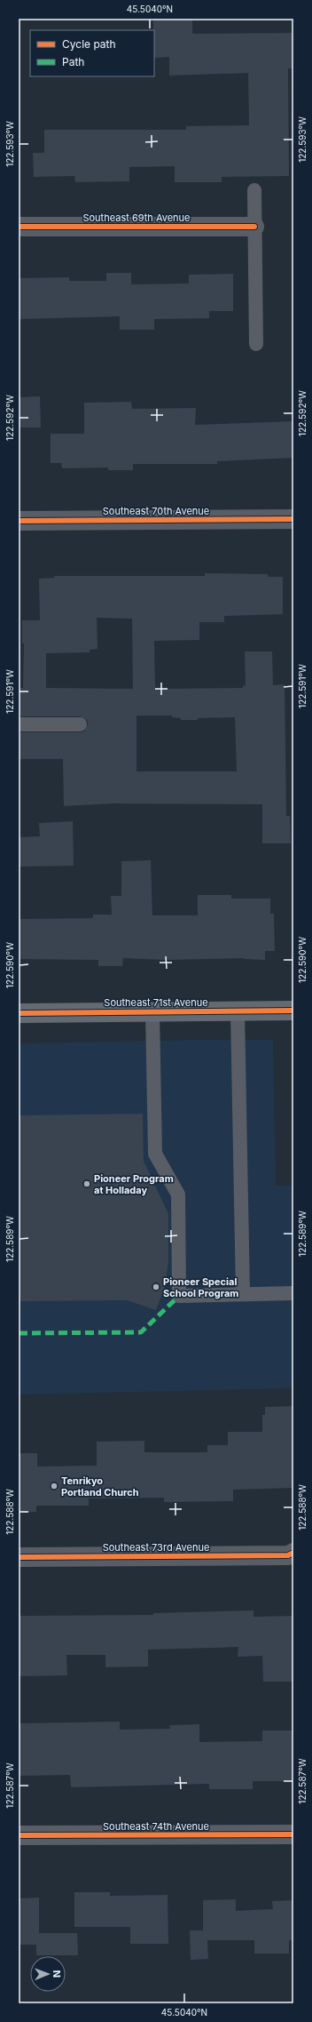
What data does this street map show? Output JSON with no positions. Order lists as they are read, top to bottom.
{
  "streets": {
    "street": [
      "Southeast 69th Avenue",
      "Southeast 70th Avenue",
      "Southeast 71st Avenue",
      "Southeast 73rd Avenue",
      "Southeast 74th Avenue"
    ]
  },
  "places": ["Pioneer Program at Holladay", "Pioneer Special School Program", "Tenrikyo Portland Church"],
  "legend": ["Cycle path", "Path"],
  "north": "right",
  "coordinates": [
    "45.5040°N",
    "122.593°W",
    "122.592°W",
    "122.591°W",
    "122.590°W",
    "122.589°W",
    "122.588°W",
    "122.587°W"
  ]
}
